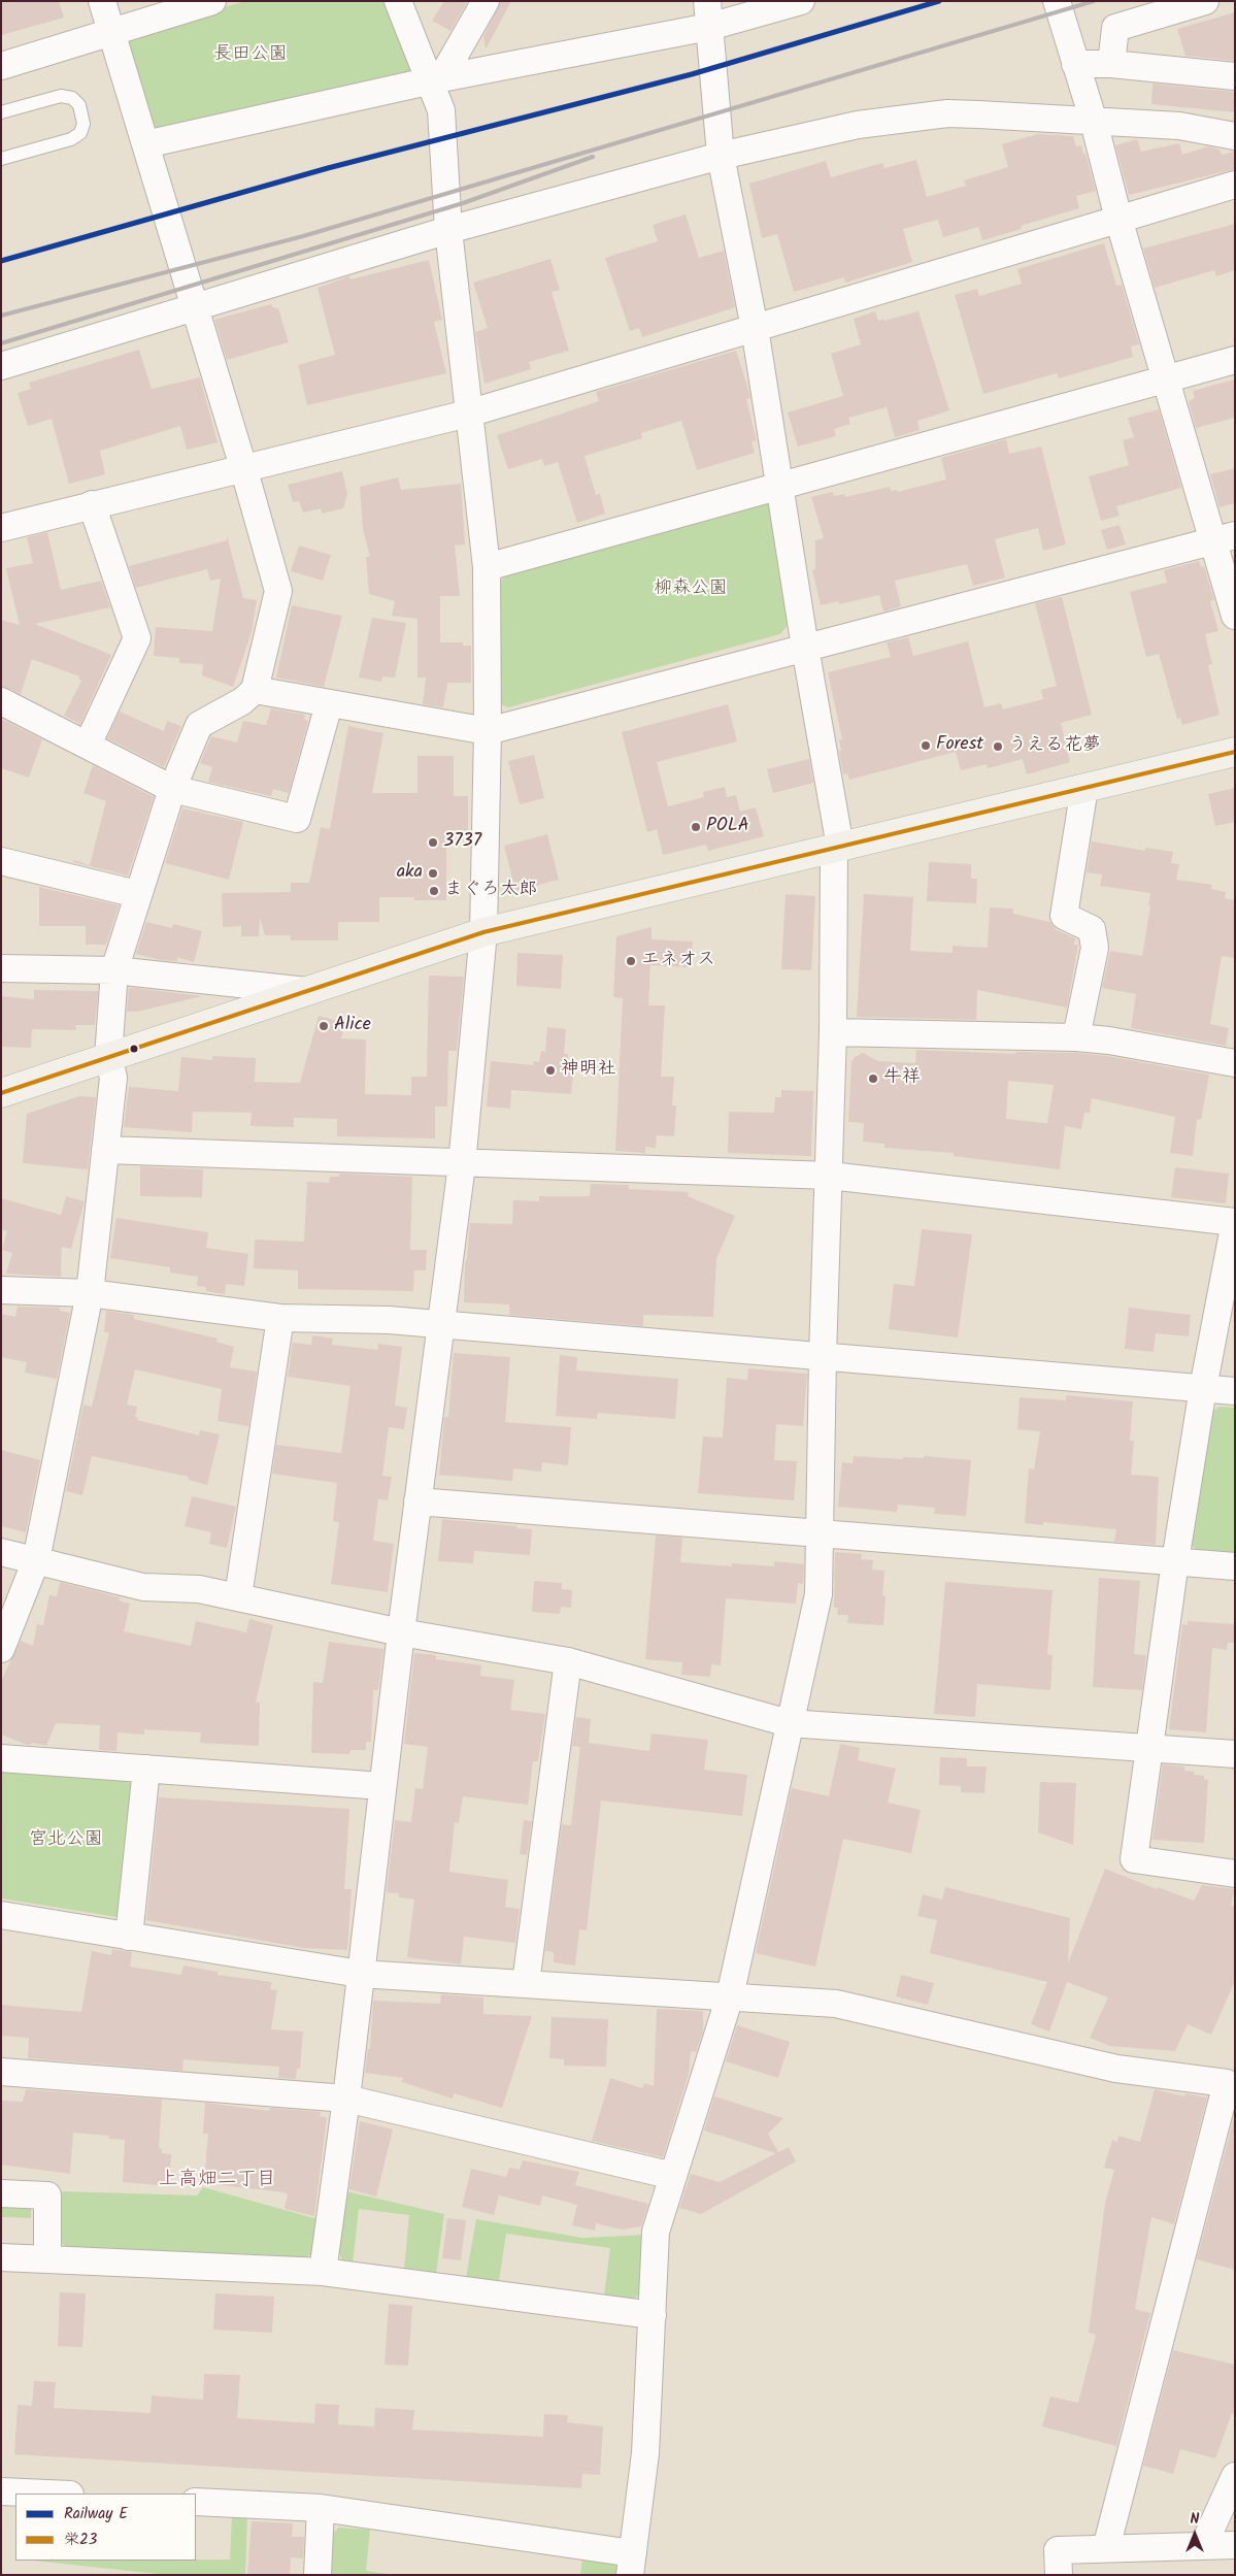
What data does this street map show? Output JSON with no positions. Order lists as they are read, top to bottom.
{
  "districts": ["上高畑二丁目"],
  "parks": ["長田公園", "柳森公園", "宮北公園"],
  "places": [
    "Forest",
    "うえる花夢",
    "POLA",
    "3737",
    "aka",
    "まぐろ太郎",
    "エネオス",
    "Alice",
    "神明社",
    "牛祥"
  ],
  "lines": ["rail line E", "transit line 栄23"],
  "legend": ["Railway E", "栄23"],
  "north": "top"
}
